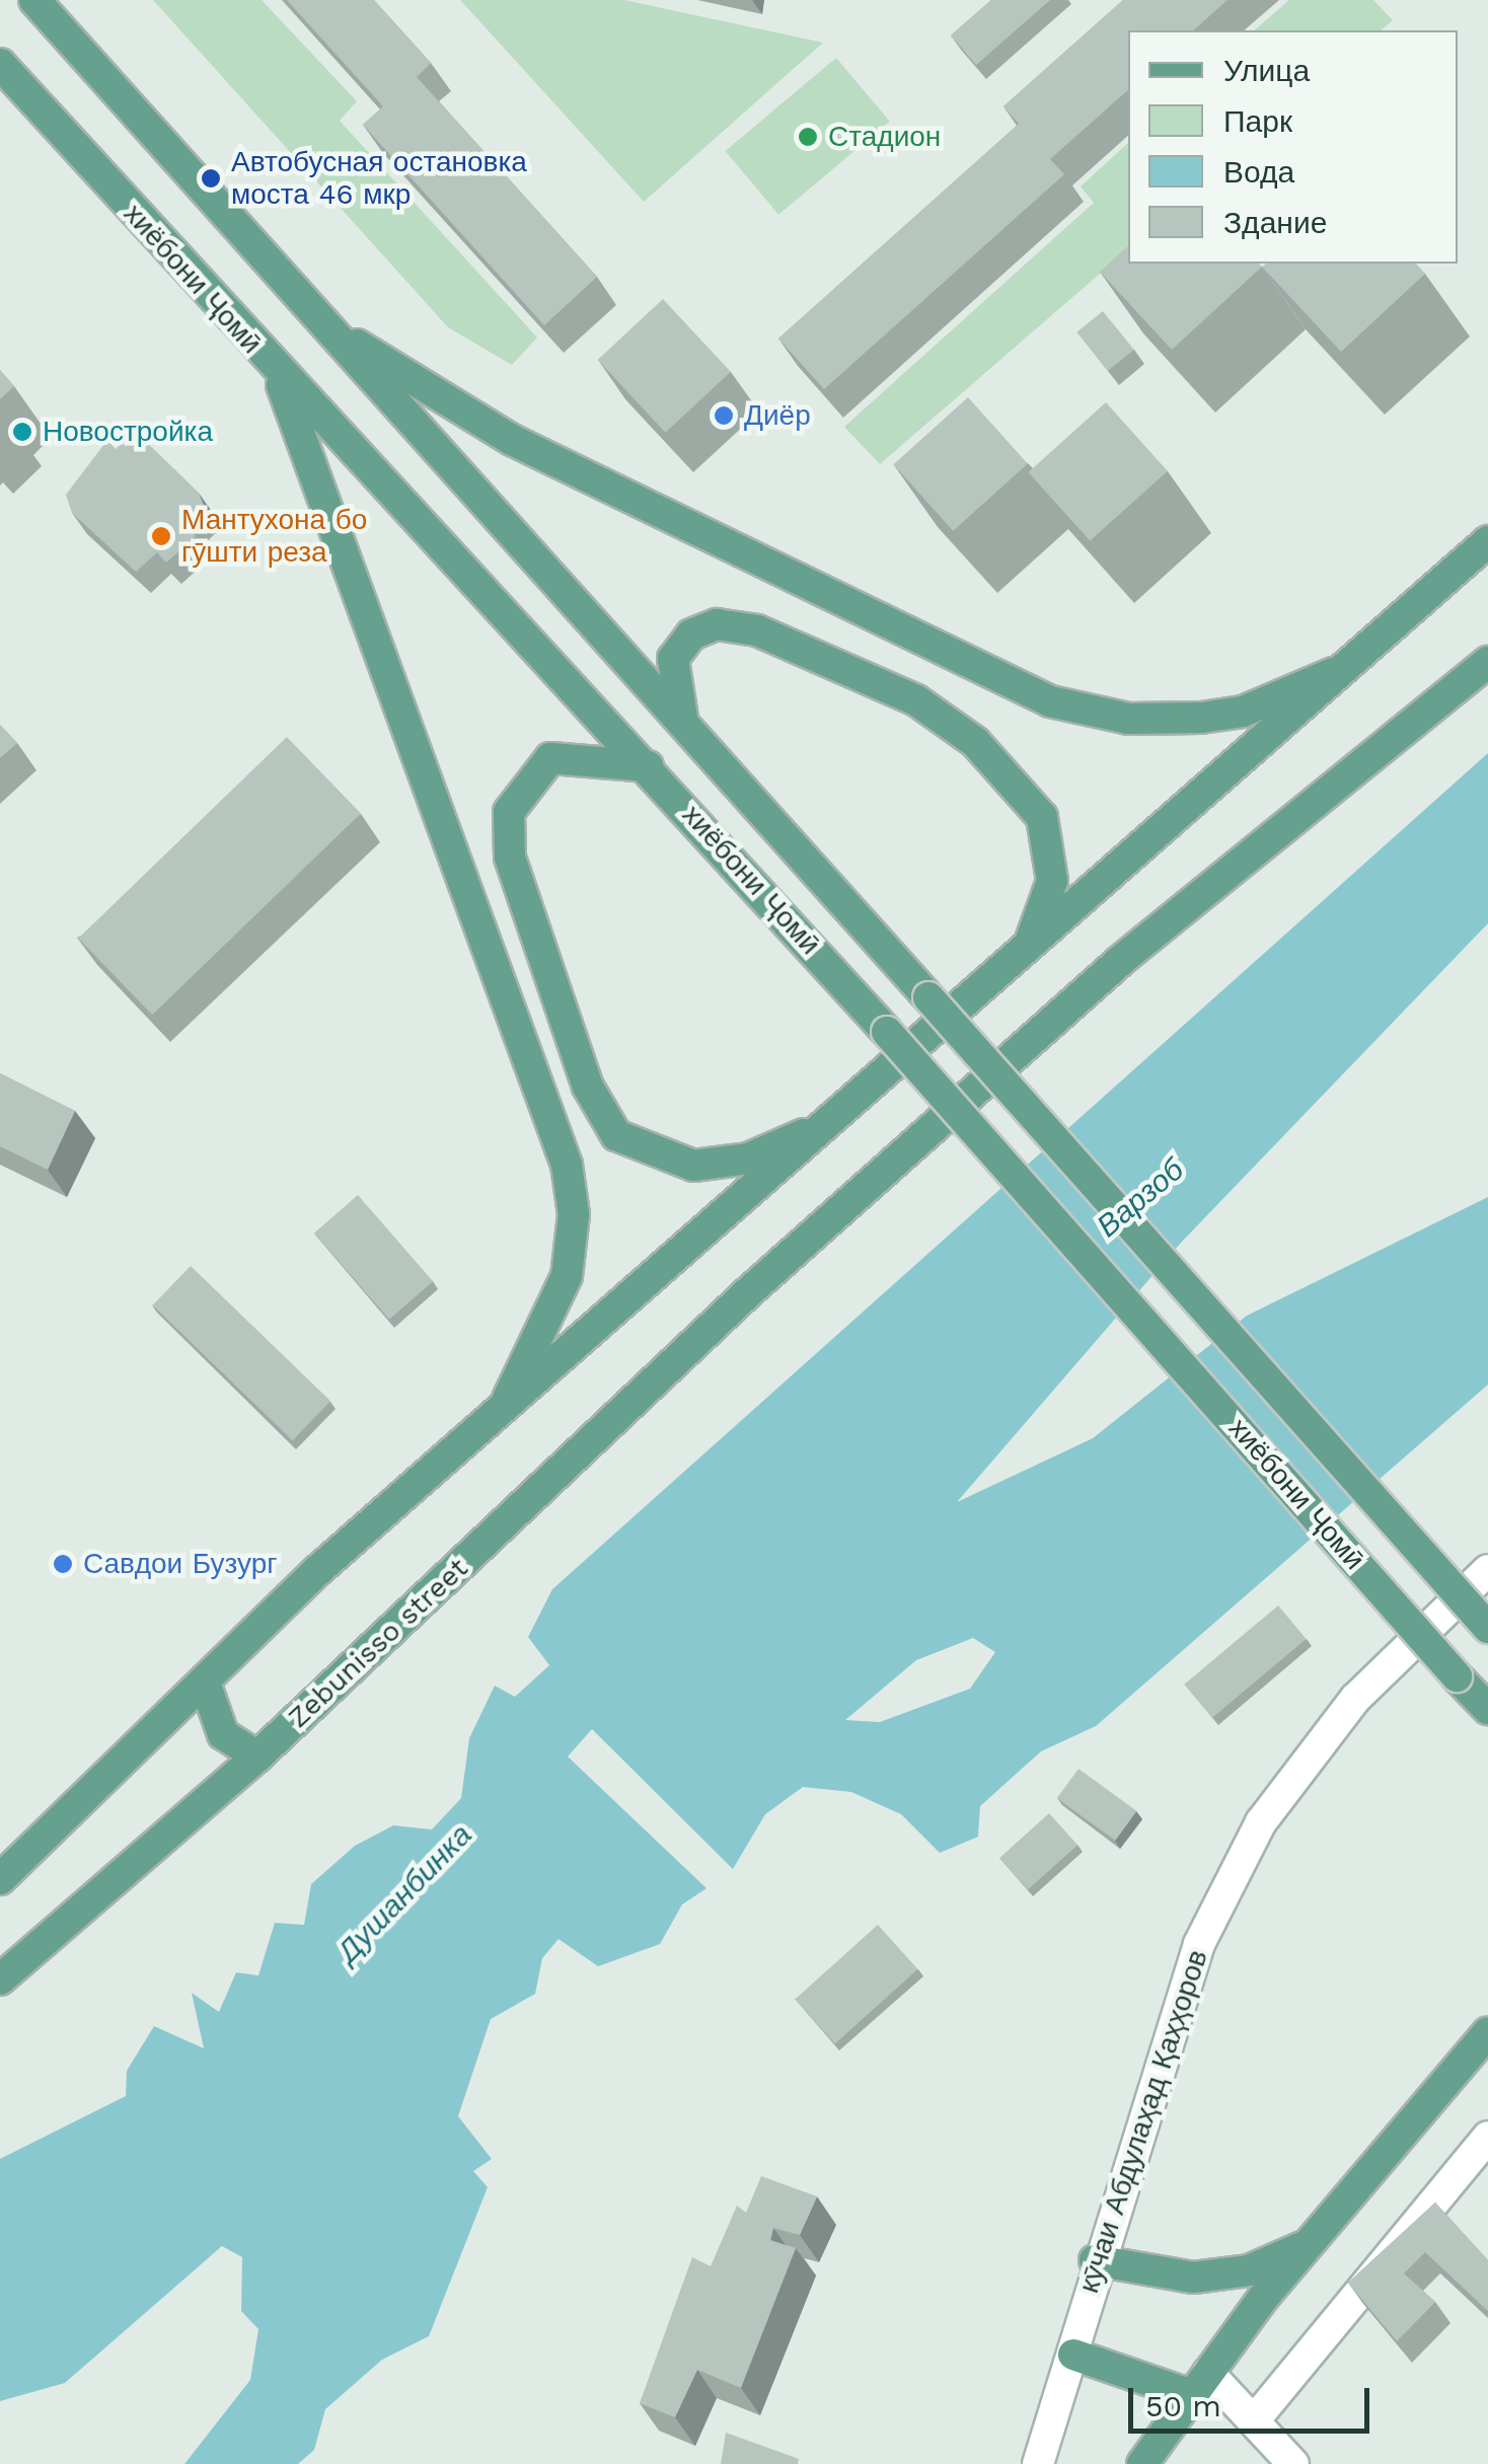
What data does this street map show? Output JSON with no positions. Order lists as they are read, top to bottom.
{
  "streets": {
    "main road": ["хиёбони Ҷомӣ", "Zebunisso street"],
    "street": ["кӯчаи Абдулаҳад Қаҳҳоров"]
  },
  "water": ["Варзоб", "Душанбинка"],
  "places": [
    "Стадион",
    "Автобусная остановка моста 46 мкр",
    "Диёр",
    "Новостройка",
    "Мантухона бо гӯшти реза",
    "Савдои Бузург"
  ],
  "legend": [
    "Улица",
    "Парк",
    "Вода",
    "Здание"
  ],
  "scale_bar": "50 m"
}
